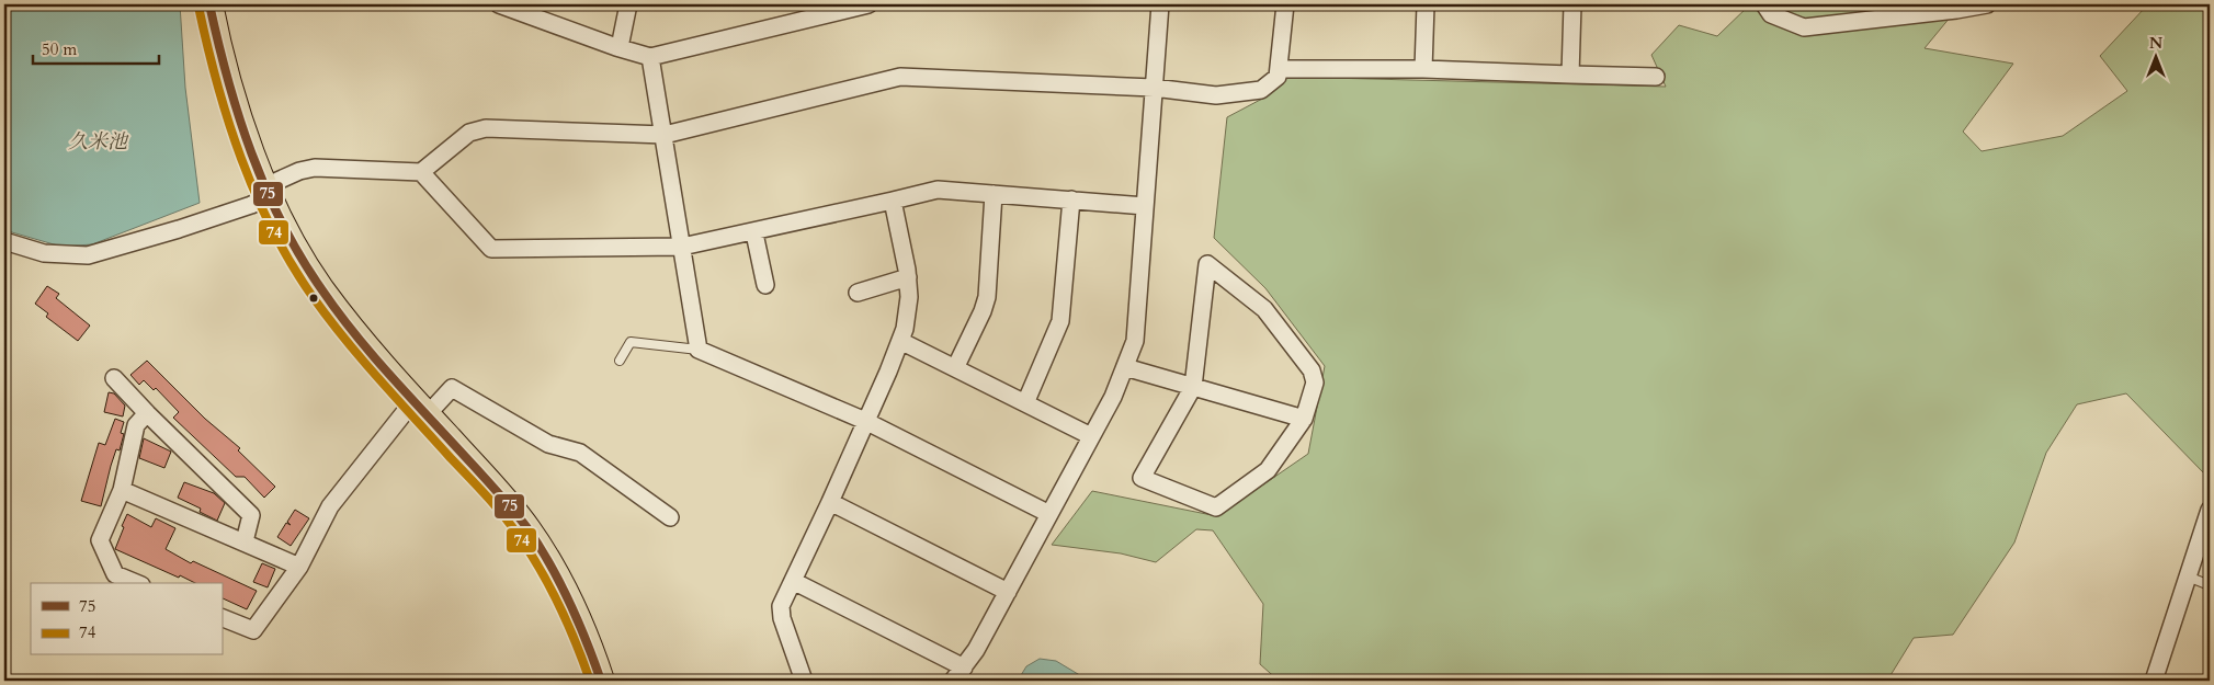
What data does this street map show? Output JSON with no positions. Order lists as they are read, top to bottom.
{
  "water": ["久米池"],
  "lines": ["transit line 75", "transit line 74"],
  "legend": ["75", "74"],
  "scale_bar": "50 m",
  "north": "top"
}
